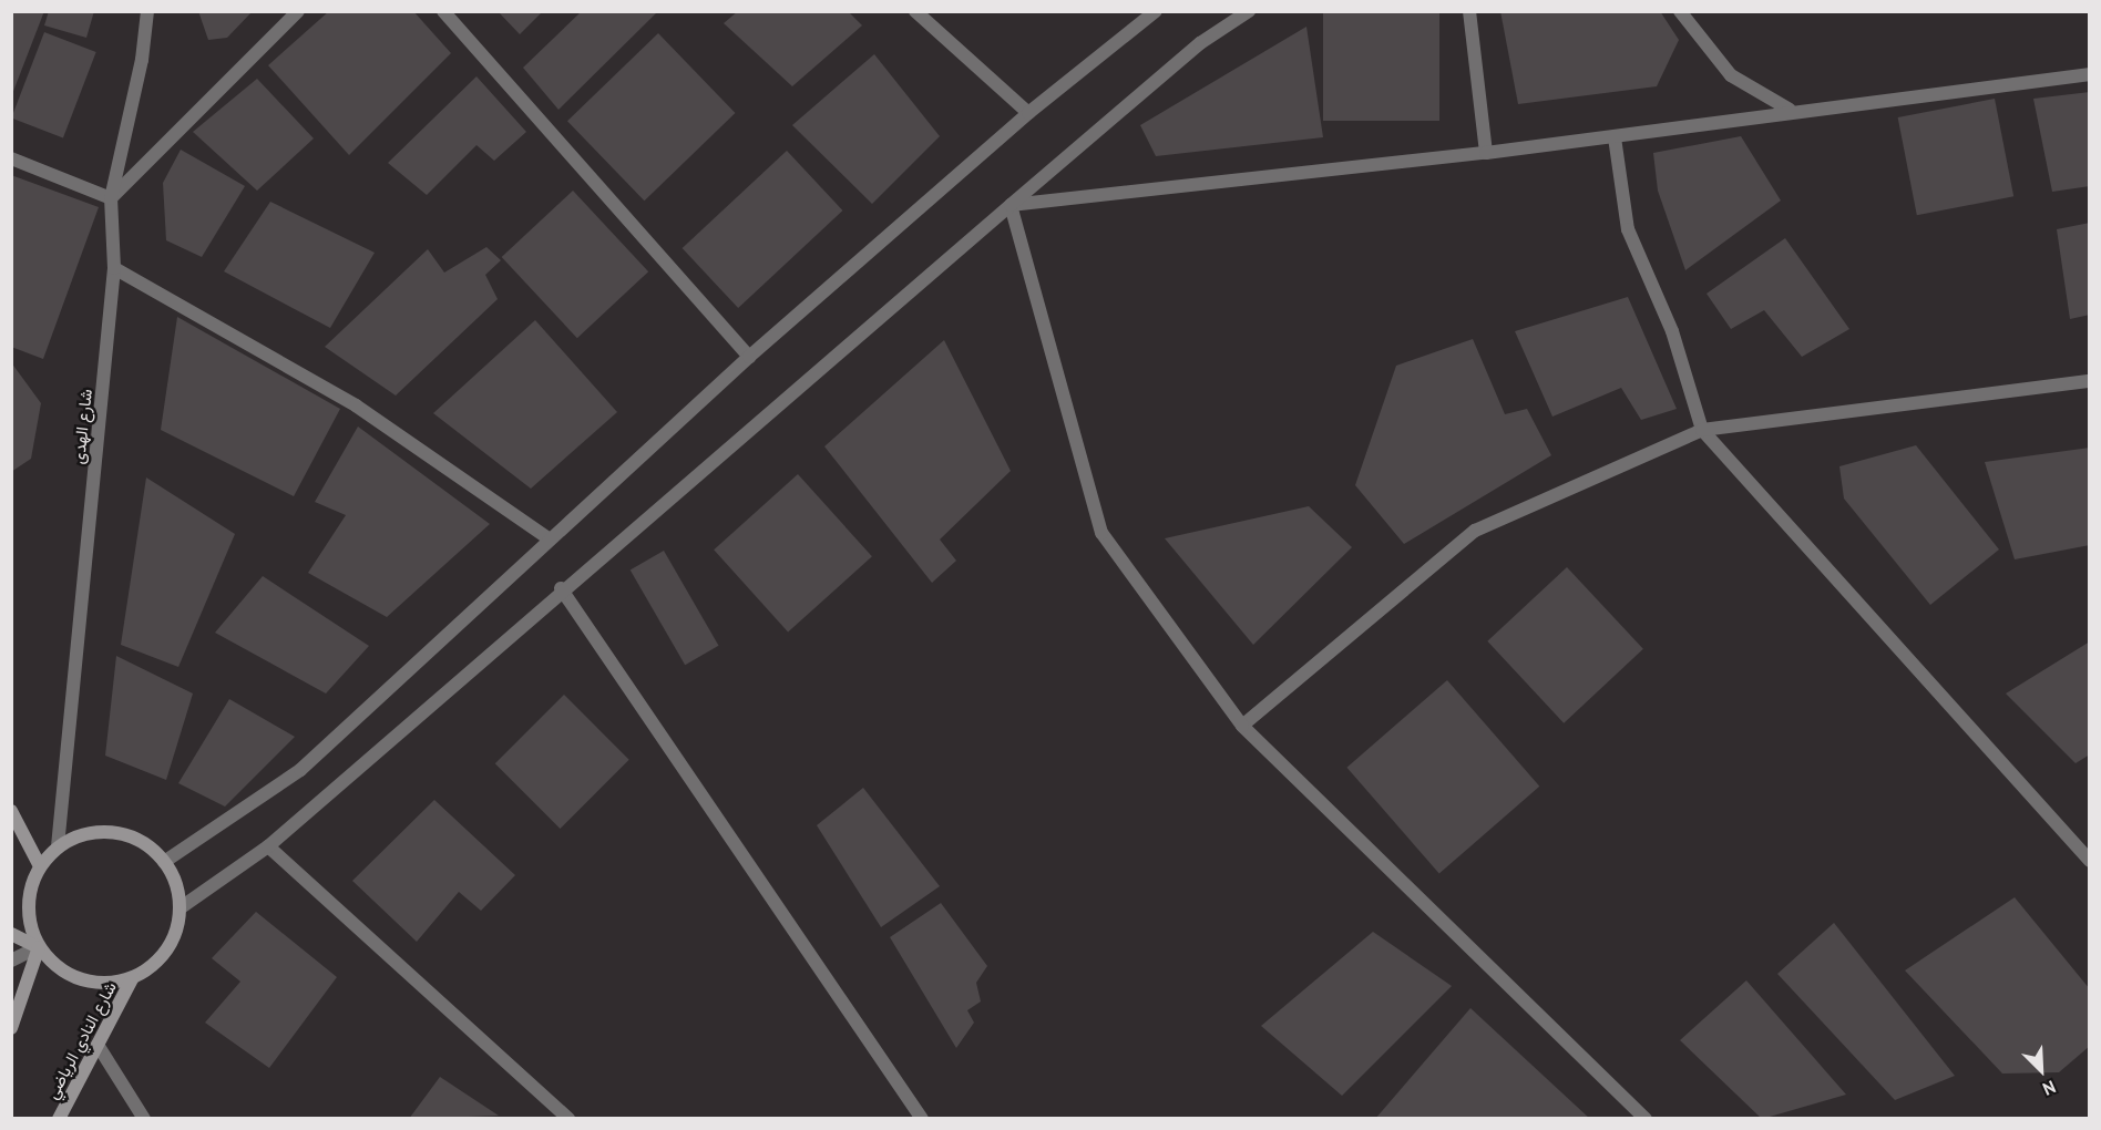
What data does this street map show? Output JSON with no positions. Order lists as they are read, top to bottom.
{
  "streets": {
    "main road": ["شارع النادي الرياضي"],
    "street": ["شارع الهدى"]
  },
  "crossings": [
    ["شارع الهدى", "شارع النادي الرياضي"]
  ],
  "north": "bottom right"
}
